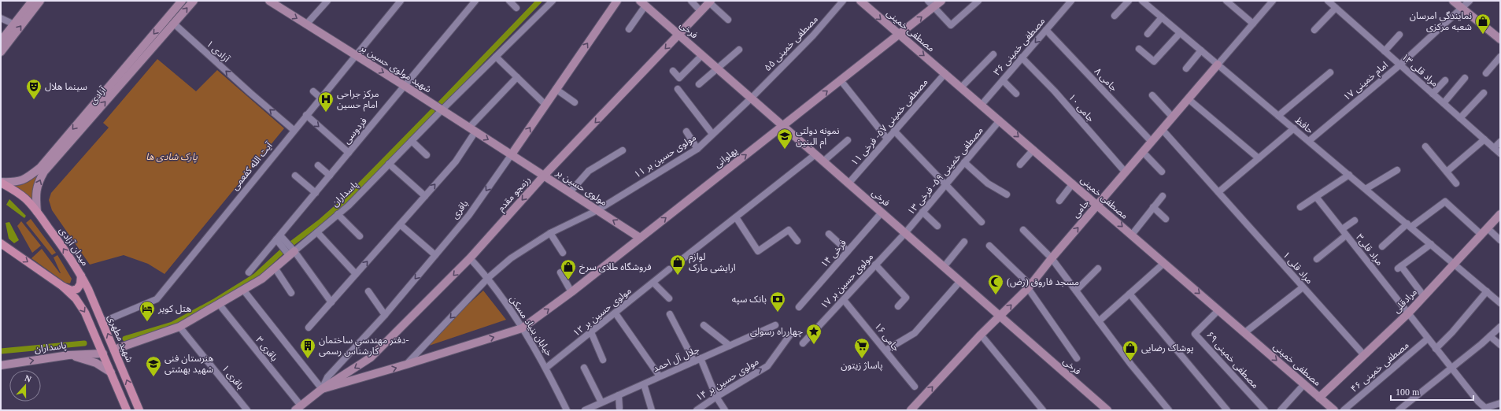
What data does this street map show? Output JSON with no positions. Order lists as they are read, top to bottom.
{
  "streets": {
    "main road": ["میدان آزادی", "شهید مطهری"],
    "street": [
      "فرخی",
      "مصطفی خمینی",
      "مصطفی خمینی ۵۵",
      "مصطفی خمینی ۳۶",
      "آزادی ۱",
      "شهید مولوی حسین بر",
      "مراد قلی ۱۳",
      "جامی ۸",
      "امام خمینی ۱۷",
      "آزادی",
      "جامی ۱۰",
      "مصطفی خمینی ۵۷- فرخی ۱۱",
      "حافظ",
      "فردوسی",
      "مولوی حسین بر ۱۱",
      "پهلوانی",
      "آیت الله کفعمی",
      "مصطفی خمینی ۵۹- فرخی ۱۳",
      "مولوی حسین بر",
      "پاسداران",
      "رزمجو مقدم",
      "جامی",
      "باقری",
      "مراد قلی۳",
      "فرخی ۱۴",
      "مراد قلی ۱",
      "مولوی حسین بر ۱۷",
      "مرادقلی",
      "مولوی حسین بر ۱۲",
      "خیابان بنیاد مسکن",
      "جامی ۱۶",
      "باقری ۳",
      "جلال آل احمد",
      "مصطفی خمینی ۶۹",
      "مصطفی خمینی ۴۶",
      "باقری ۱",
      "مولوی حسین بر ۱۴"
    ]
  },
  "crossings": [
    ["فرخی", "مصطفی خمینی ۵۵"],
    ["فرخی", "مصطفی خمینی ۵۷- فرخی ۱۱"],
    ["فرخی", "مولوی حسین بر ۱۱"],
    ["فرخی", "پهلوانی"],
    ["فرخی", "مصطفی خمینی ۵۹- فرخی ۱۳"],
    ["فرخی", "رزمجو مقدم"],
    ["فرخی", "جامی"],
    ["فرخی", "فرخی ۱۴"],
    ["فرخی", "مولوی حسین بر ۱۷"],
    ["مصطفی خمینی", "مصطفی خمینی ۳۶"],
    ["مصطفی خمینی", "مصطفی خمینی ۵۷- فرخی ۱۱"],
    ["مصطفی خمینی", "پهلوانی"],
    ["مصطفی خمینی", "مصطفی خمینی ۵۹- فرخی ۱۳"],
    ["مصطفی خمینی", "جامی"],
    ["مصطفی خمینی", "مرادقلی"],
    ["مصطفی خمینی", "مصطفی خمینی ۶۹"],
    ["مصطفی خمینی ۵۵", "مولوی حسین بر ۱۱"],
    ["مصطفی خمینی ۳۶", "جامی ۸"],
    ["مصطفی خمینی ۳۶", "جامی ۱۰"],
    ["آزادی ۱", "آزادی"],
    ["آزادی ۱", "آیت الله کفعمی"],
    ["شهید مولوی حسین بر", "فردوسی"],
    ["شهید مولوی حسین بر", "آیت الله کفعمی"],
    ["شهید مولوی حسین بر", "مولوی حسین بر"],
    ["شهید مولوی حسین بر", "پاسداران"],
    ["شهید مولوی حسین بر", "باقری"],
    ["مراد قلی ۱۳", "امام خمینی ۱۷"],
    ["جامی ۸", "جامی"],
    ["امام خمینی ۱۷", "حافظ"],
    ["آزادی", "میدان آزادی"],
    ["جامی ۱۰", "جامی"],
    ["حافظ", "جامی"],
    ["حافظ", "مرادقلی"],
    ["مولوی حسین بر ۱۱", "پهلوانی"],
    ["مولوی حسین بر ۱۱", "مولوی حسین بر"],
    ["مولوی حسین بر ۱۱", "خیابان بنیاد مسکن"],
    ["پهلوانی", "مولوی حسین بر"],
    ["پهلوانی", "رزمجو مقدم"],
    ["پهلوانی", "باقری"],
    ["پهلوانی", "خیابان بنیاد مسکن"],
    ["آیت الله کفعمی", "شهید مطهری"],
    ["مصطفی خمینی ۵۹- فرخی ۱۳", "مولوی حسین بر ۱۷"],
    ["مولوی حسین بر", "رزمجو مقدم"],
    ["مولوی حسین بر", "باقری"],
    ["پاسداران", "شهید مطهری"],
    ["پاسداران", "باقری ۳"],
    ["پاسداران", "باقری ۱"],
    ["رزمجو مقدم", "باقری"],
    ["رزمجو مقدم", "خیابان بنیاد مسکن"],
    ["جامی", "مراد قلی ۱"],
    ["باقری", "باقری ۳"],
    ["میدان آزادی", "شهید مطهری"],
    ["مراد قلی۳", "مرادقلی"],
    ["مراد قلی۳", "مصطفی خمینی ۴۶"],
    ["مراد قلی ۱", "مرادقلی"],
    ["مولوی حسین بر ۱۷", "جامی ۱۶"],
    ["مولوی حسین بر ۱۲", "خیابان بنیاد مسکن"]
  ],
  "one_way": ["آزادی ۱", "مولوی حسین بر ۱۴"],
  "parks": ["پارک شادی ها"],
  "places": {
    "shop": [
      "نمایندگی امرسان شعبه مرکزی",
      "لوازم ارایشی مارک",
      "فروشگاه طلای سرخ",
      "پوشاک رضایی"
    ],
    "theatre": ["سینما هلال"],
    "hospital": ["مرکز جراحی امام حسین"],
    "school or university": ["نمونه دولتی ام البنین", "هنرستان فنی شهید بهشتی"],
    "mosque": ["مسجد فاروق (رض)"],
    "bank": ["بانک سپه"],
    "hotel": ["هتل کویر"],
    "place": ["چهارراه رسولی"],
    "building": ["دفتر مهندسی ساختمان- کارشناس رسمی"],
    "supermarket": ["پاساژ زیتون"]
  },
  "scale_bar": "100 m",
  "north": "top"
}
